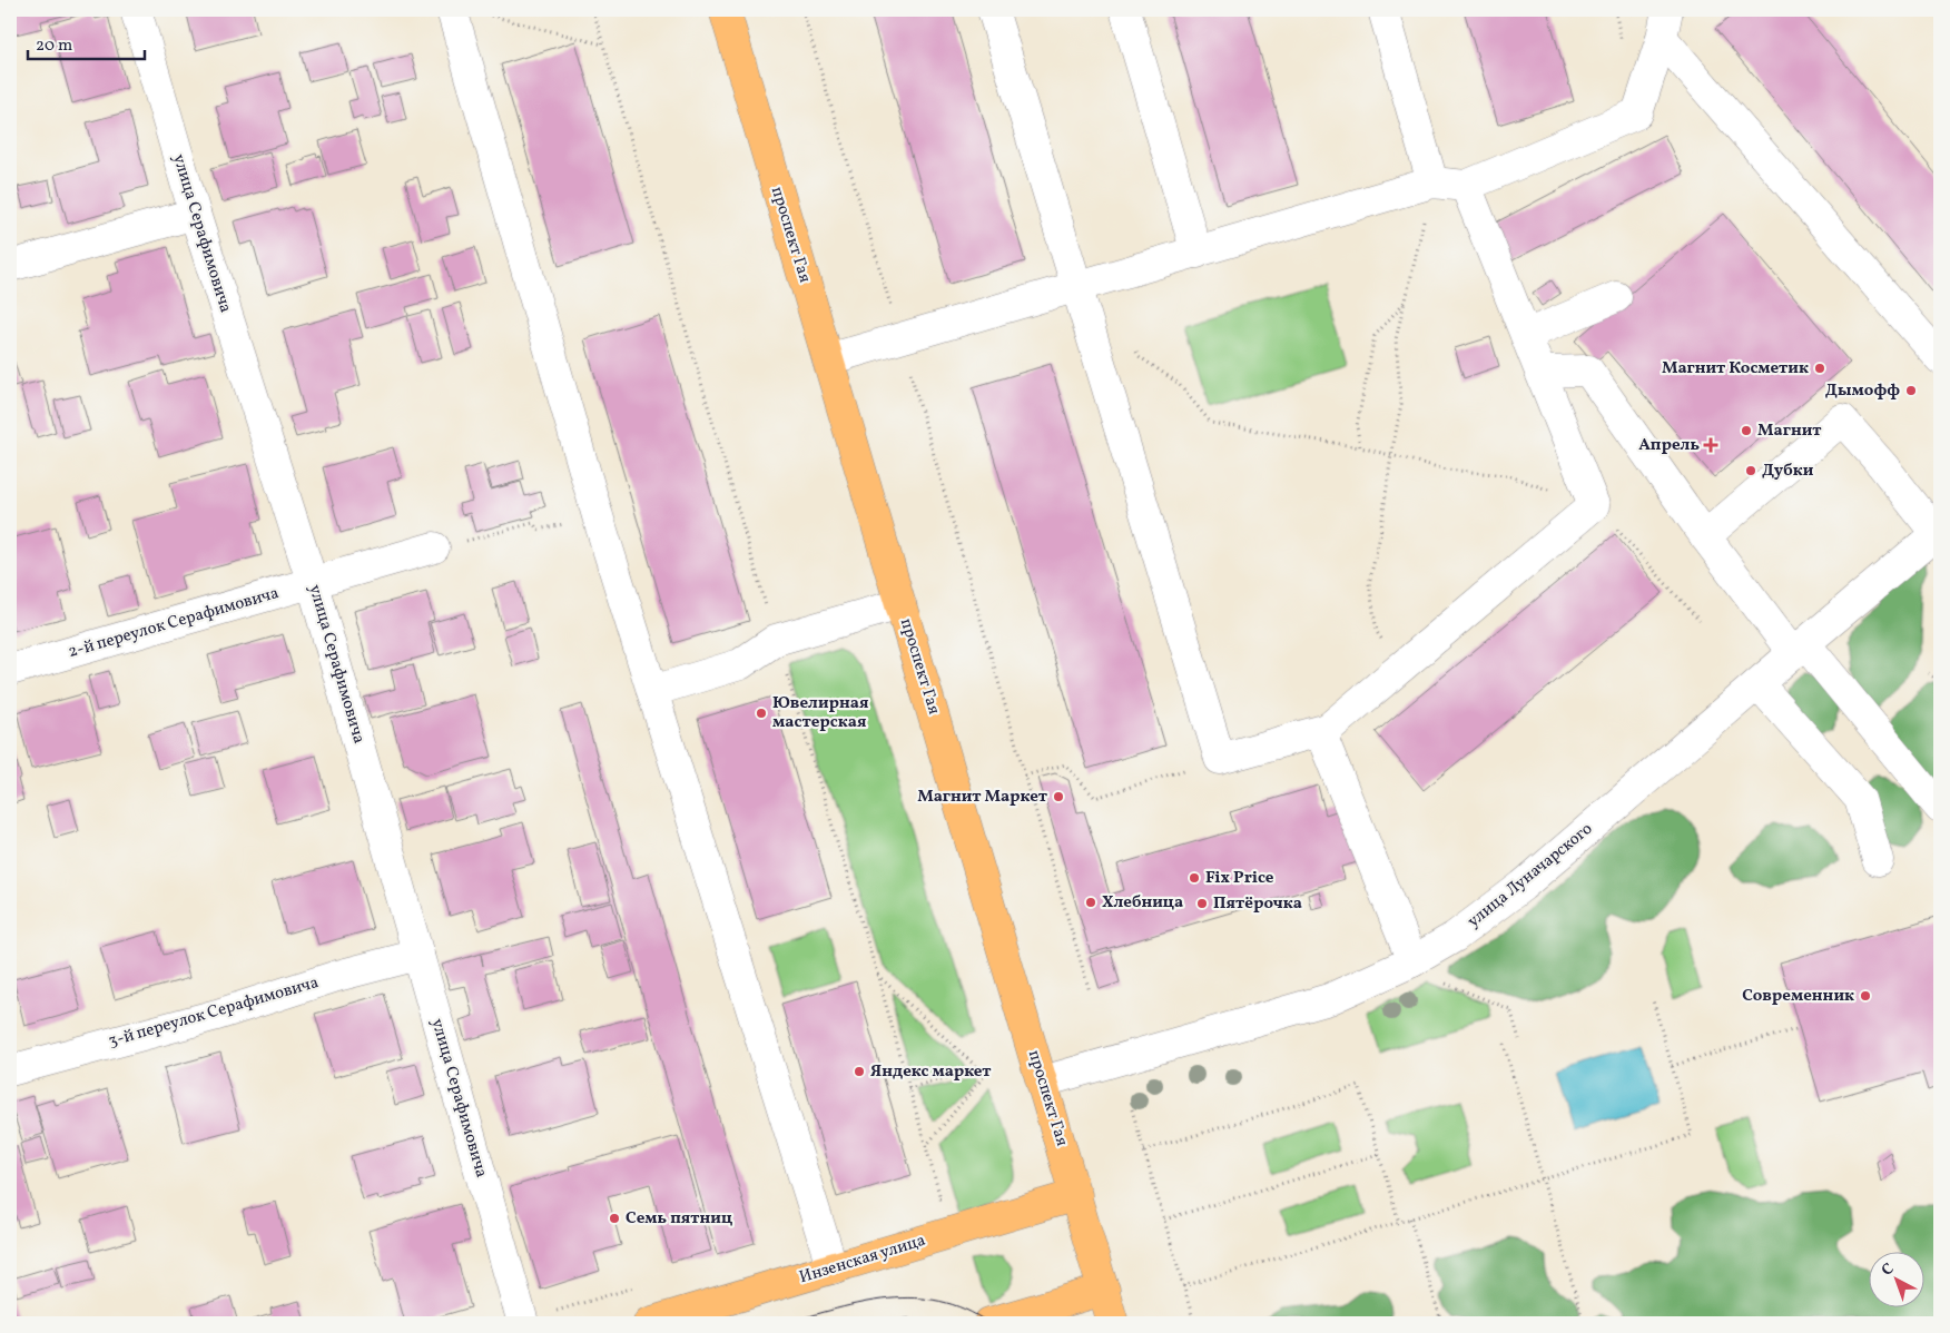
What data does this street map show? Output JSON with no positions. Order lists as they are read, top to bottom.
{
  "streets": {
    "main road": ["проспект Гая", "Инзенская улица"],
    "street": [
      "улица Серафимовича",
      "2-й переулок Серафимовича",
      "улица Луначарского",
      "3-й переулок Серафимовича"
    ]
  },
  "crossings": [
    ["улица Серафимовича", "2-й переулок Серафимовича"],
    ["улица Серафимовича", "3-й переулок Серафимовича"],
    ["проспект Гая", "улица Луначарского"],
    ["проспект Гая", "Инзенская улица"]
  ],
  "places": {
    "other": [
      "Магнит Косметик",
      "Дымофф",
      "Магнит",
      "Дубки",
      "Ювелирная мастерская",
      "Магнит Маркет",
      "Fix Price",
      "Хлебница",
      "Пятёрочка",
      "Современник",
      "Яндекс маркет",
      "Семь пятниц"
    ],
    "health": ["Апрель"]
  },
  "scale_bar": "20 m",
  "north": "top left"
}
